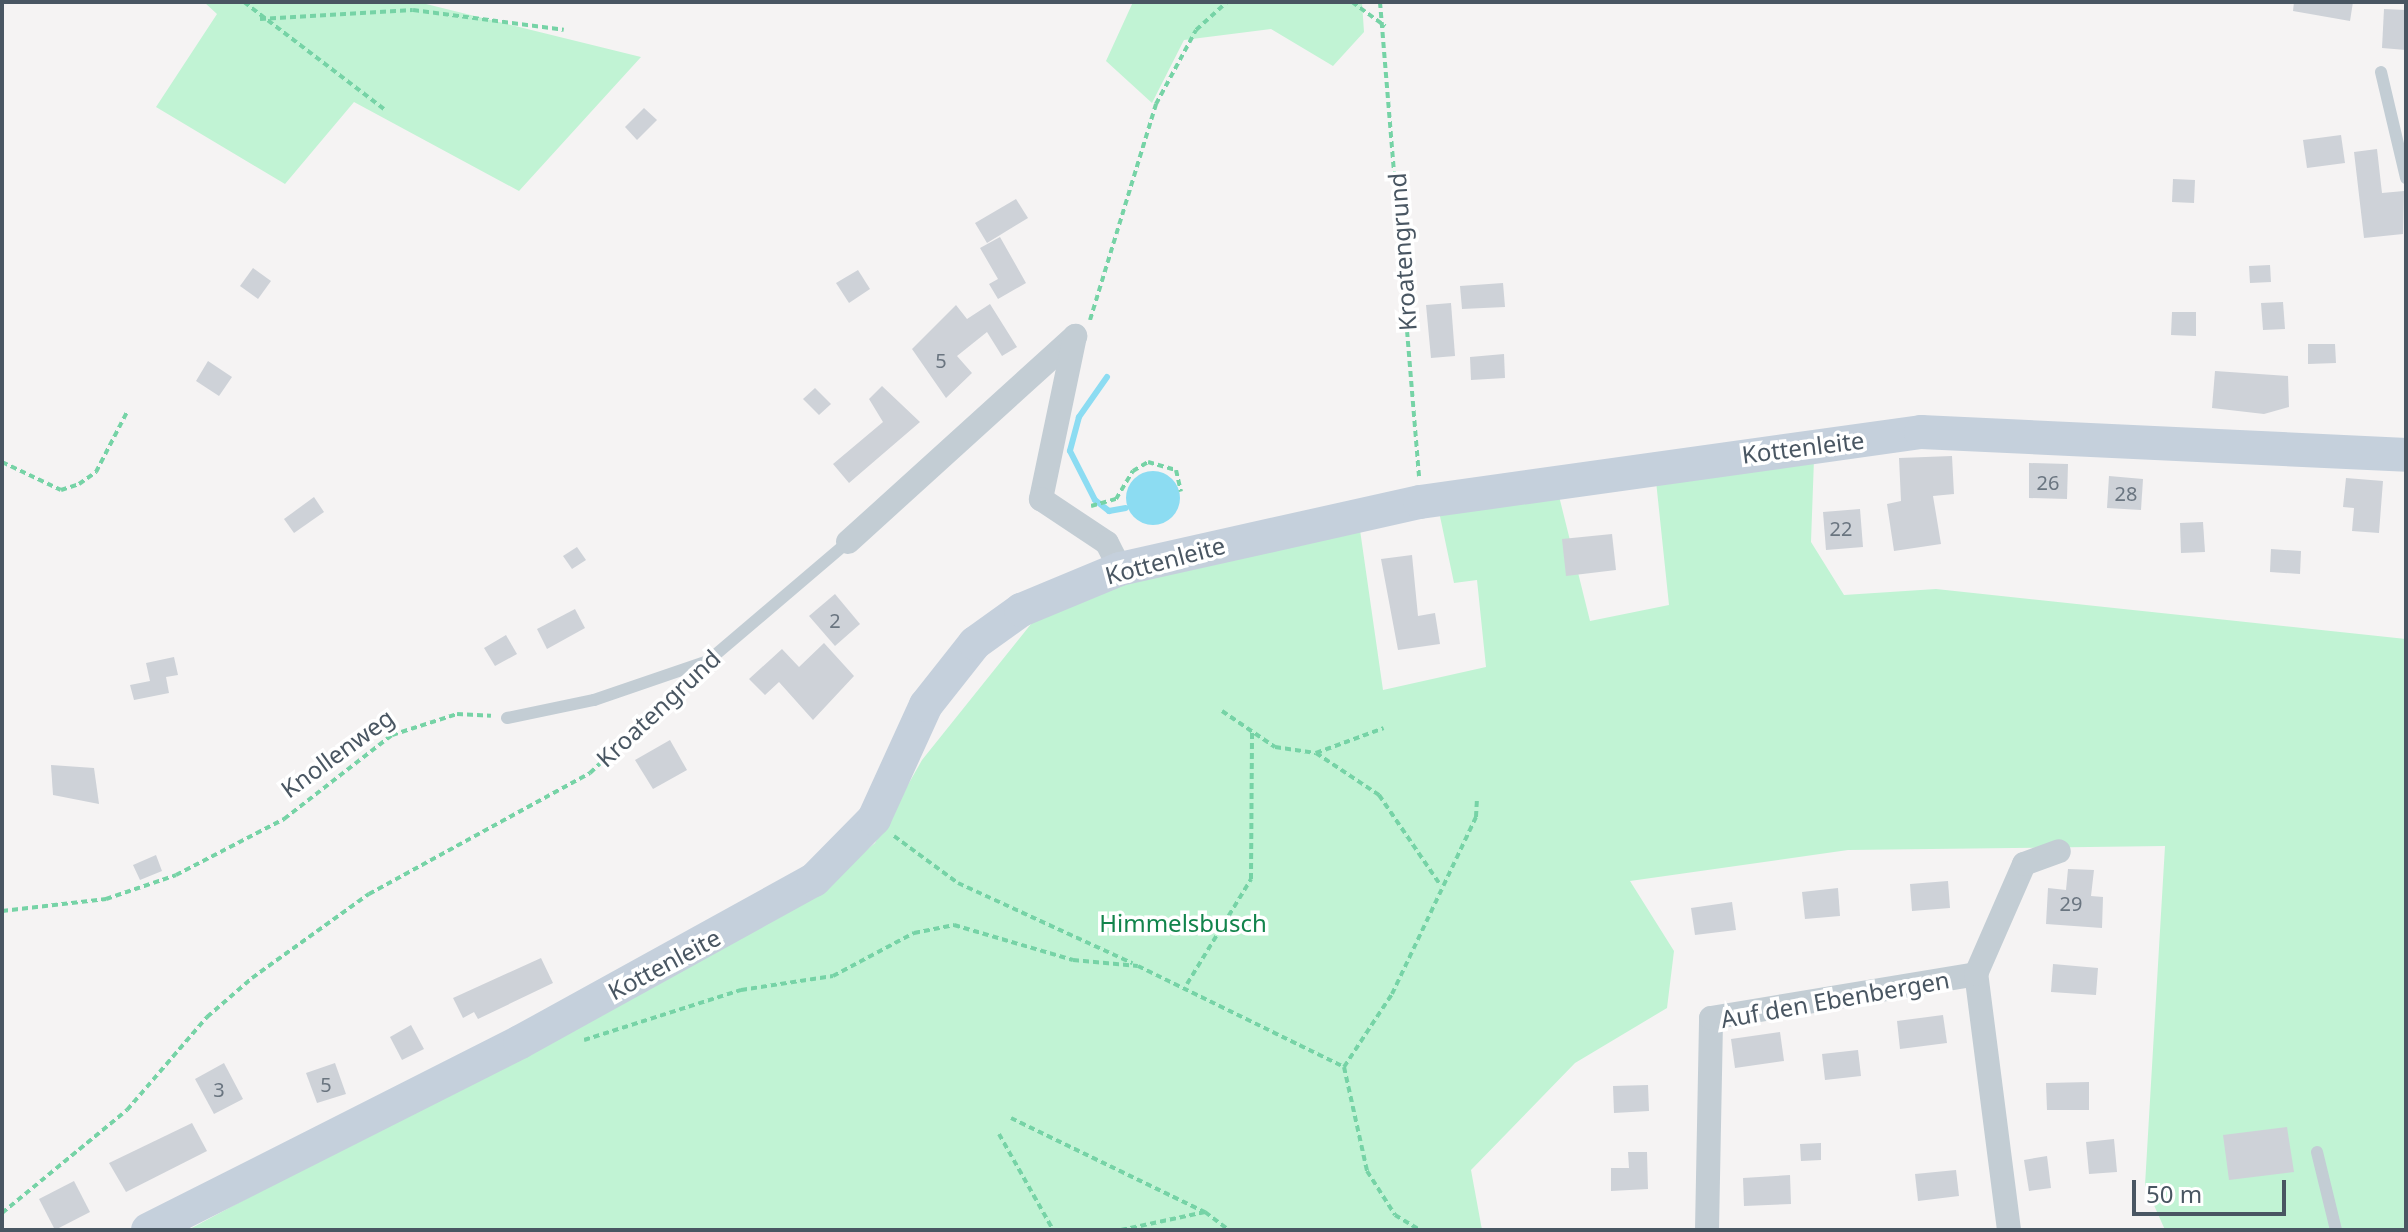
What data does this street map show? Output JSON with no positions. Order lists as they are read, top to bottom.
{
  "streets": {
    "street": ["Kroatengrund", "Kottenleite", "Auf den Ebenbergen"],
    "path": ["Knollenweg"]
  },
  "crossings": [
    ["Kroatengrund", "Kottenleite"]
  ],
  "parks": ["Himmelsbusch"],
  "house_numbers": [
    "5",
    "26",
    "28",
    "22",
    "2",
    "29",
    "5",
    "3"
  ],
  "scale_bar": "50 m"
}
